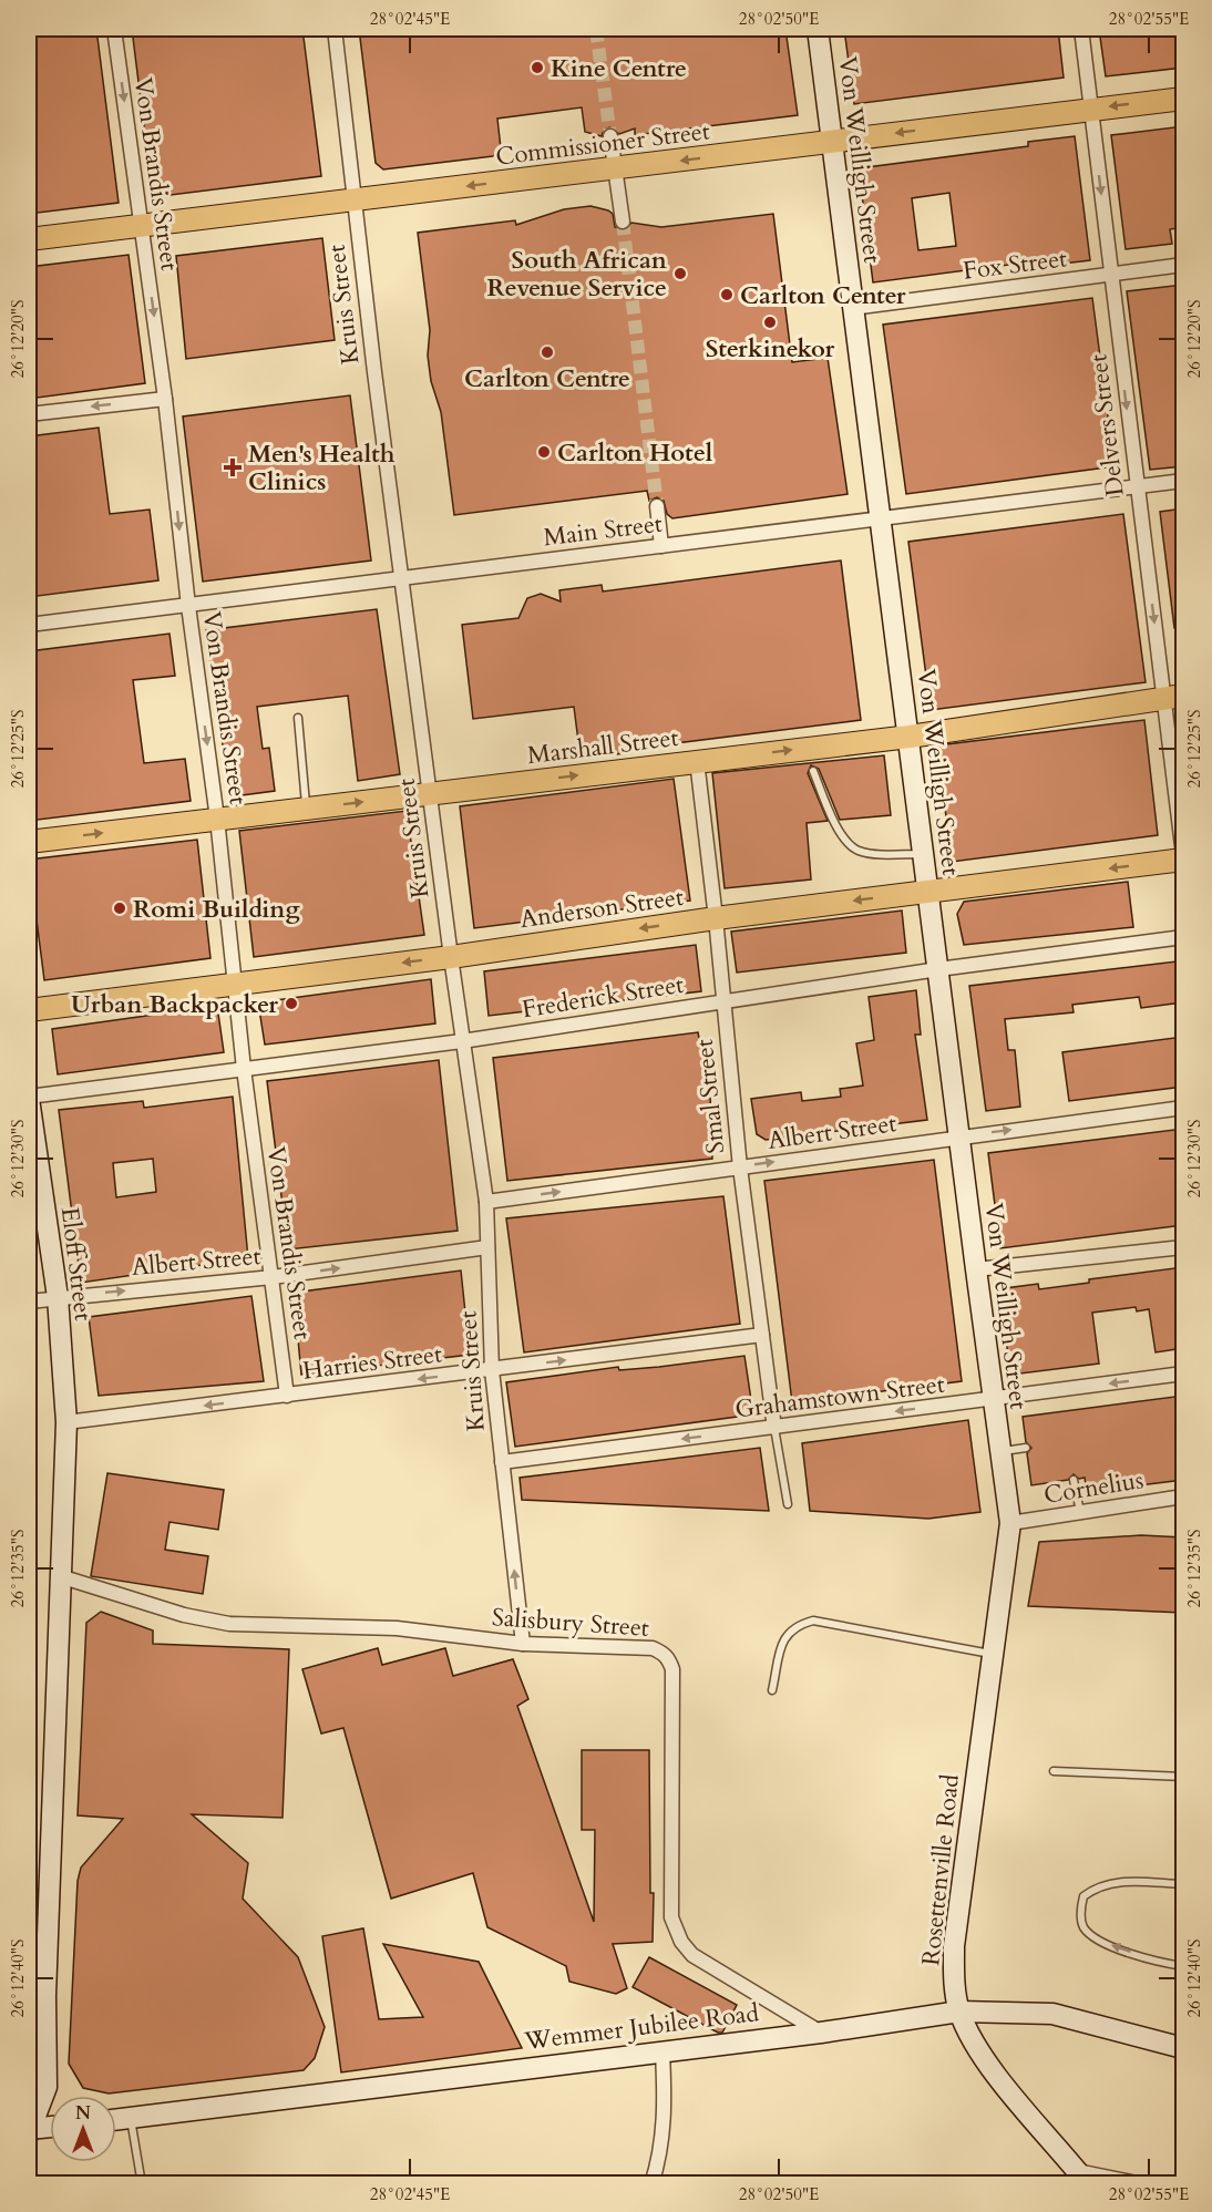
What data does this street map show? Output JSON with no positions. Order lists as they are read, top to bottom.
{
  "streets": {
    "main road": ["Commissioner Street", "Marshall Street", "Anderson Street"],
    "street": [
      "Von Weilligh Street",
      "Von Brandis Street",
      "Fox Street",
      "Kruis Street",
      "Delvers Street",
      "Main Street",
      "Frederick Street",
      "Smal Street",
      "Albert Street",
      "Eloff Street",
      "Harries Street",
      "Grahamstown Street",
      "Cornelius",
      "Salisbury Street",
      "Rosettenville Road",
      "Wemmer Jubilee Road"
    ]
  },
  "crossings": [
    ["Commissioner Street", "Von Weilligh Street"],
    ["Commissioner Street", "Von Brandis Street"],
    ["Commissioner Street", "Kruis Street"],
    ["Commissioner Street", "Delvers Street"],
    ["Von Weilligh Street", "Fox Street"],
    ["Von Weilligh Street", "Main Street"],
    ["Von Weilligh Street", "Marshall Street"],
    ["Von Weilligh Street", "Anderson Street"],
    ["Von Weilligh Street", "Frederick Street"],
    ["Von Weilligh Street", "Albert Street"],
    ["Von Weilligh Street", "Grahamstown Street"],
    ["Von Weilligh Street", "Cornelius"],
    ["Von Weilligh Street", "Rosettenville Road"],
    ["Von Brandis Street", "Main Street"],
    ["Von Brandis Street", "Marshall Street"],
    ["Von Brandis Street", "Anderson Street"],
    ["Von Brandis Street", "Frederick Street"],
    ["Von Brandis Street", "Albert Street"],
    ["Von Brandis Street", "Harries Street"],
    ["Fox Street", "Delvers Street"],
    ["Kruis Street", "Main Street"],
    ["Kruis Street", "Marshall Street"],
    ["Kruis Street", "Anderson Street"],
    ["Kruis Street", "Frederick Street"],
    ["Kruis Street", "Albert Street"],
    ["Kruis Street", "Harries Street"],
    ["Kruis Street", "Grahamstown Street"],
    ["Kruis Street", "Salisbury Street"],
    ["Delvers Street", "Main Street"],
    ["Delvers Street", "Marshall Street"],
    ["Delvers Street", "Anderson Street"],
    ["Marshall Street", "Smal Street"],
    ["Anderson Street", "Smal Street"],
    ["Frederick Street", "Smal Street"],
    ["Frederick Street", "Eloff Street"],
    ["Smal Street", "Albert Street"],
    ["Smal Street", "Harries Street"],
    ["Smal Street", "Grahamstown Street"],
    ["Albert Street", "Eloff Street"],
    ["Eloff Street", "Harries Street"],
    ["Eloff Street", "Salisbury Street"],
    ["Cornelius", "Rosettenville Road"],
    ["Salisbury Street", "Wemmer Jubilee Road"],
    ["Rosettenville Road", "Wemmer Jubilee Road"]
  ],
  "one_way": [
    "Commissioner Street",
    "Von Brandis Street",
    "Delvers Street",
    "Marshall Street",
    "Anderson Street",
    "Albert Street",
    "Grahamstown Street"
  ],
  "places": {
    "other": [
      "Kine Centre",
      "South African Revenue Service",
      "Carlton Center",
      "Sterkinekor",
      "Carlton Centre",
      "Carlton Hotel",
      "Romi Building",
      "Urban Backpacker"
    ],
    "health": ["Men's Health Clinics"]
  },
  "north": "top",
  "coordinates": [
    "28°02'45\"E",
    "28°02'50\"E",
    "28°02'55\"E",
    "26°12'20\"S",
    "26°12'25\"S",
    "26°12'30\"S",
    "26°12'35\"S",
    "26°12'40\"S"
  ]
}
